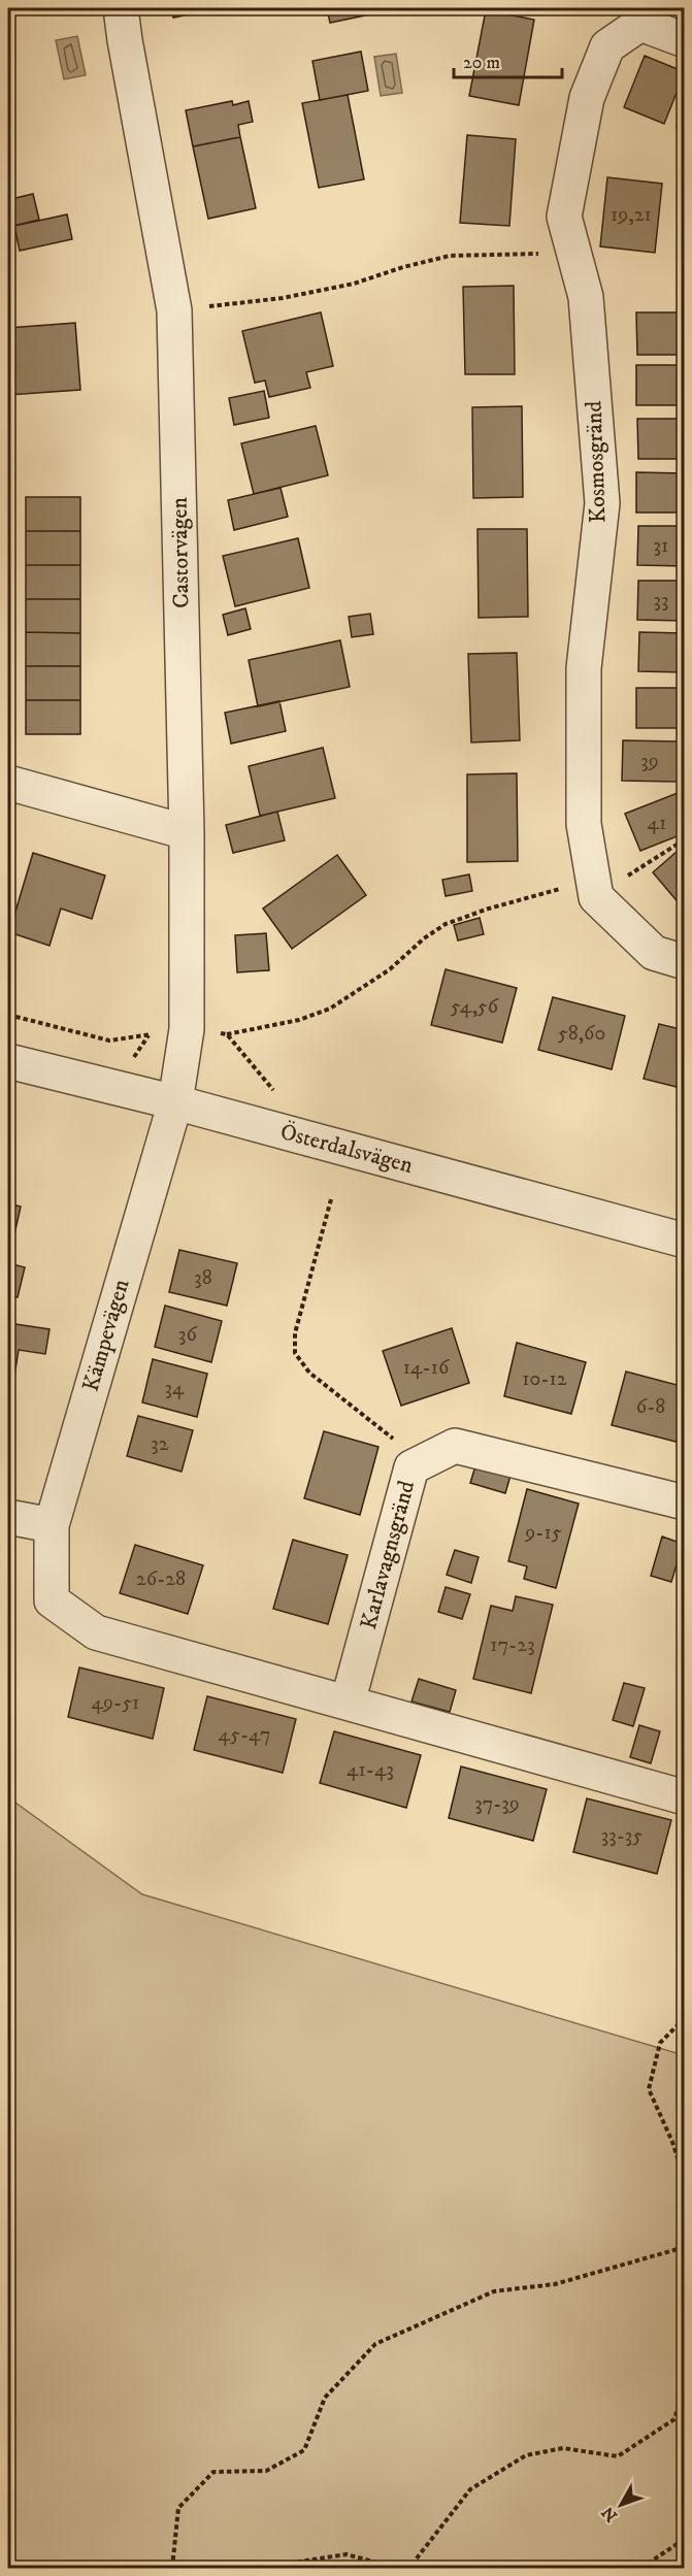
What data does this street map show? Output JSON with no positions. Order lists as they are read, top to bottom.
{
  "streets": {
    "street": [
      "Kosmosgränd",
      "Castorvägen",
      "Österdalsvägen",
      "Kämpevägen",
      "Karlavagnsgränd"
    ]
  },
  "crossings": [
    ["Castorvägen", "Österdalsvägen"],
    ["Castorvägen", "Kämpevägen"],
    ["Österdalsvägen", "Kämpevägen"]
  ],
  "house_numbers": [
    "19,21",
    "31",
    "33",
    "39",
    "41",
    "54,56",
    "58,60",
    "38",
    "36",
    "14-16",
    "10-12",
    "34",
    "6-8",
    "32",
    "9-15",
    "26-28",
    "17-23",
    "49-51",
    "45-47",
    "41-43",
    "37-39",
    "33-35"
  ],
  "scale_bar": "20 m",
  "north": "bottom left"
}
